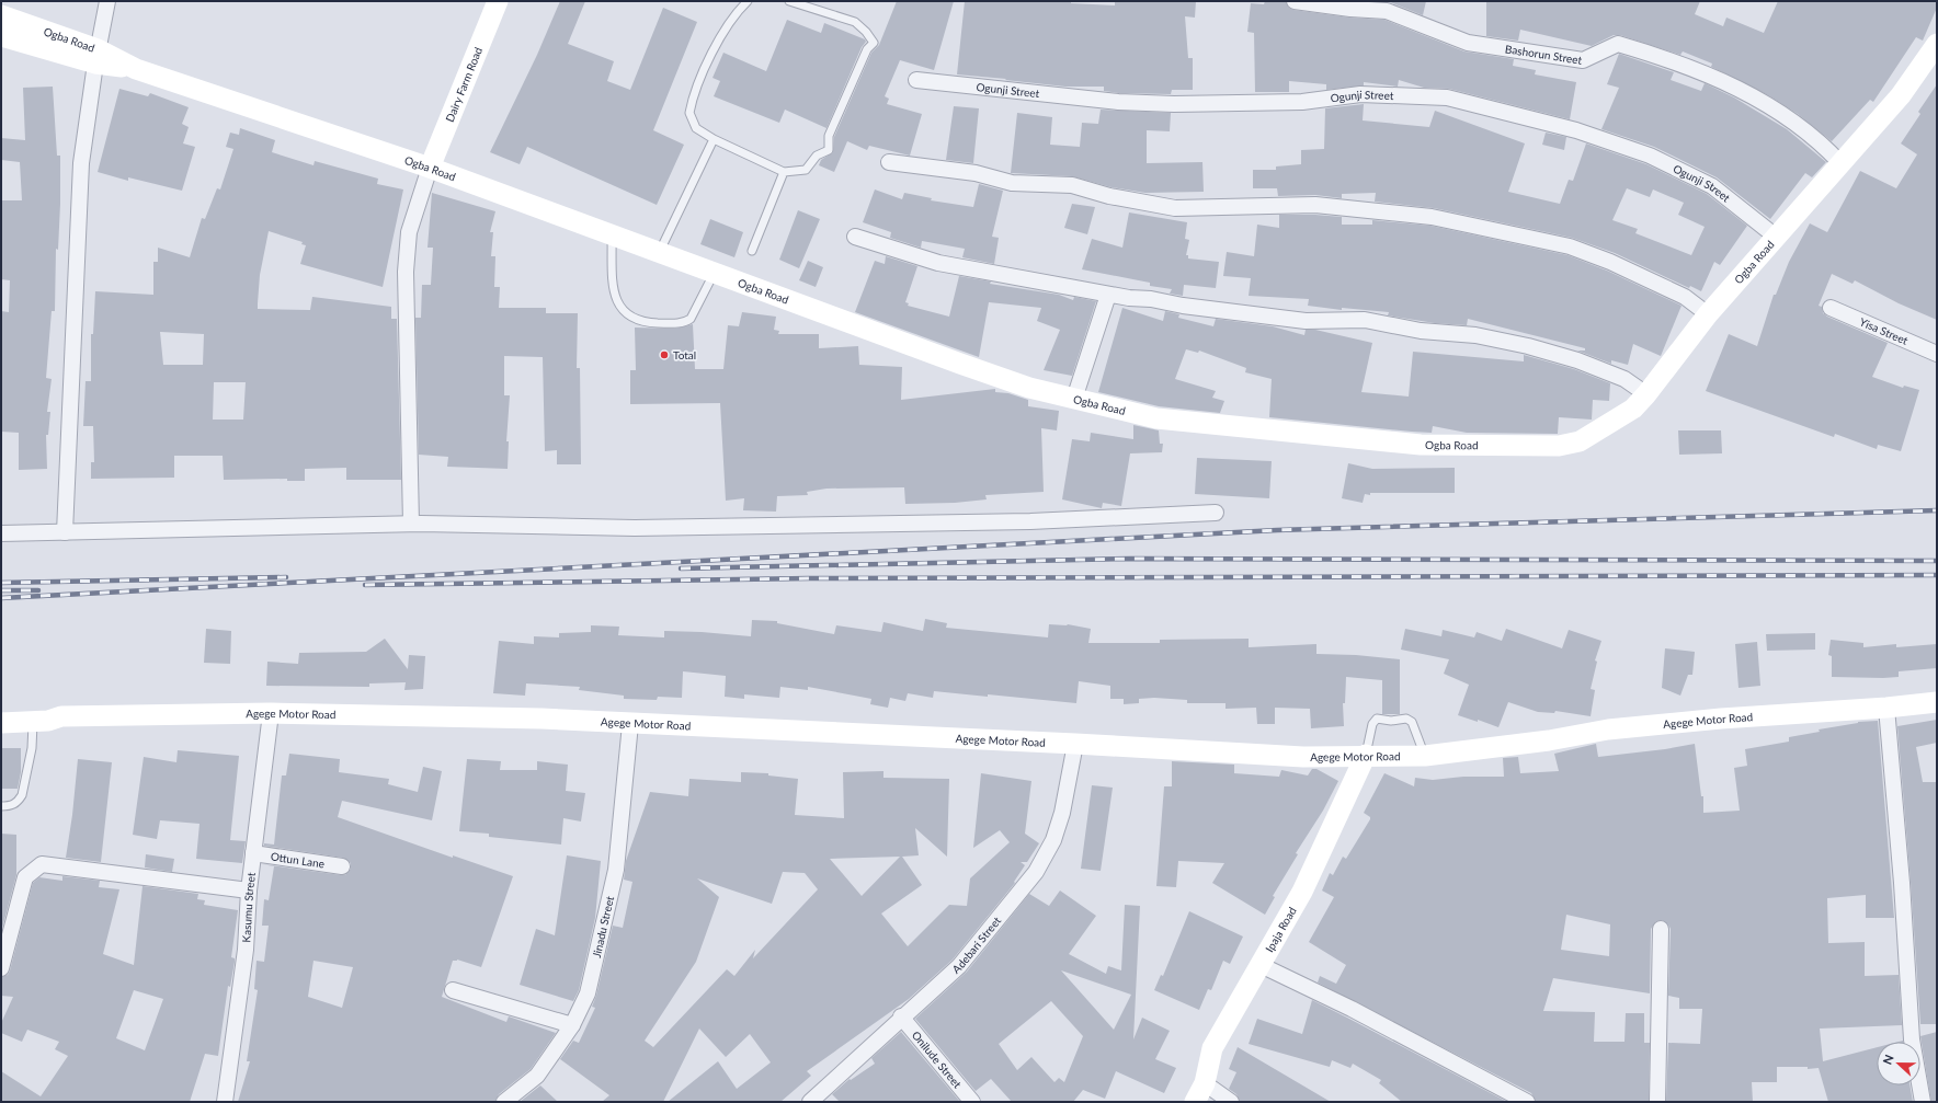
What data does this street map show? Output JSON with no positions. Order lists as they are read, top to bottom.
{
  "streets": {
    "main road": [
      "Ogba Road",
      "Dairy Farm Road",
      "Agege Motor Road",
      "Ipaja Road"
    ],
    "street": [
      "Bashorun Street",
      "Ogunji Street",
      "Yisa Street",
      "Ottun Lane",
      "Kasumu Street",
      "Jinadu Street",
      "Adebari Street",
      "Onilude Street"
    ]
  },
  "crossings": [
    ["Ogba Road", "Bashorun Street"],
    ["Ogba Road", "Dairy Farm Road"],
    ["Ogba Road", "Ogunji Street"],
    ["Agege Motor Road", "Kasumu Street"],
    ["Agege Motor Road", "Jinadu Street"],
    ["Agege Motor Road", "Ipaja Road"],
    ["Agege Motor Road", "Adebari Street"],
    ["Ottun Lane", "Kasumu Street"],
    ["Adebari Street", "Onilude Street"]
  ],
  "places": ["Total"],
  "north": "left"
}
